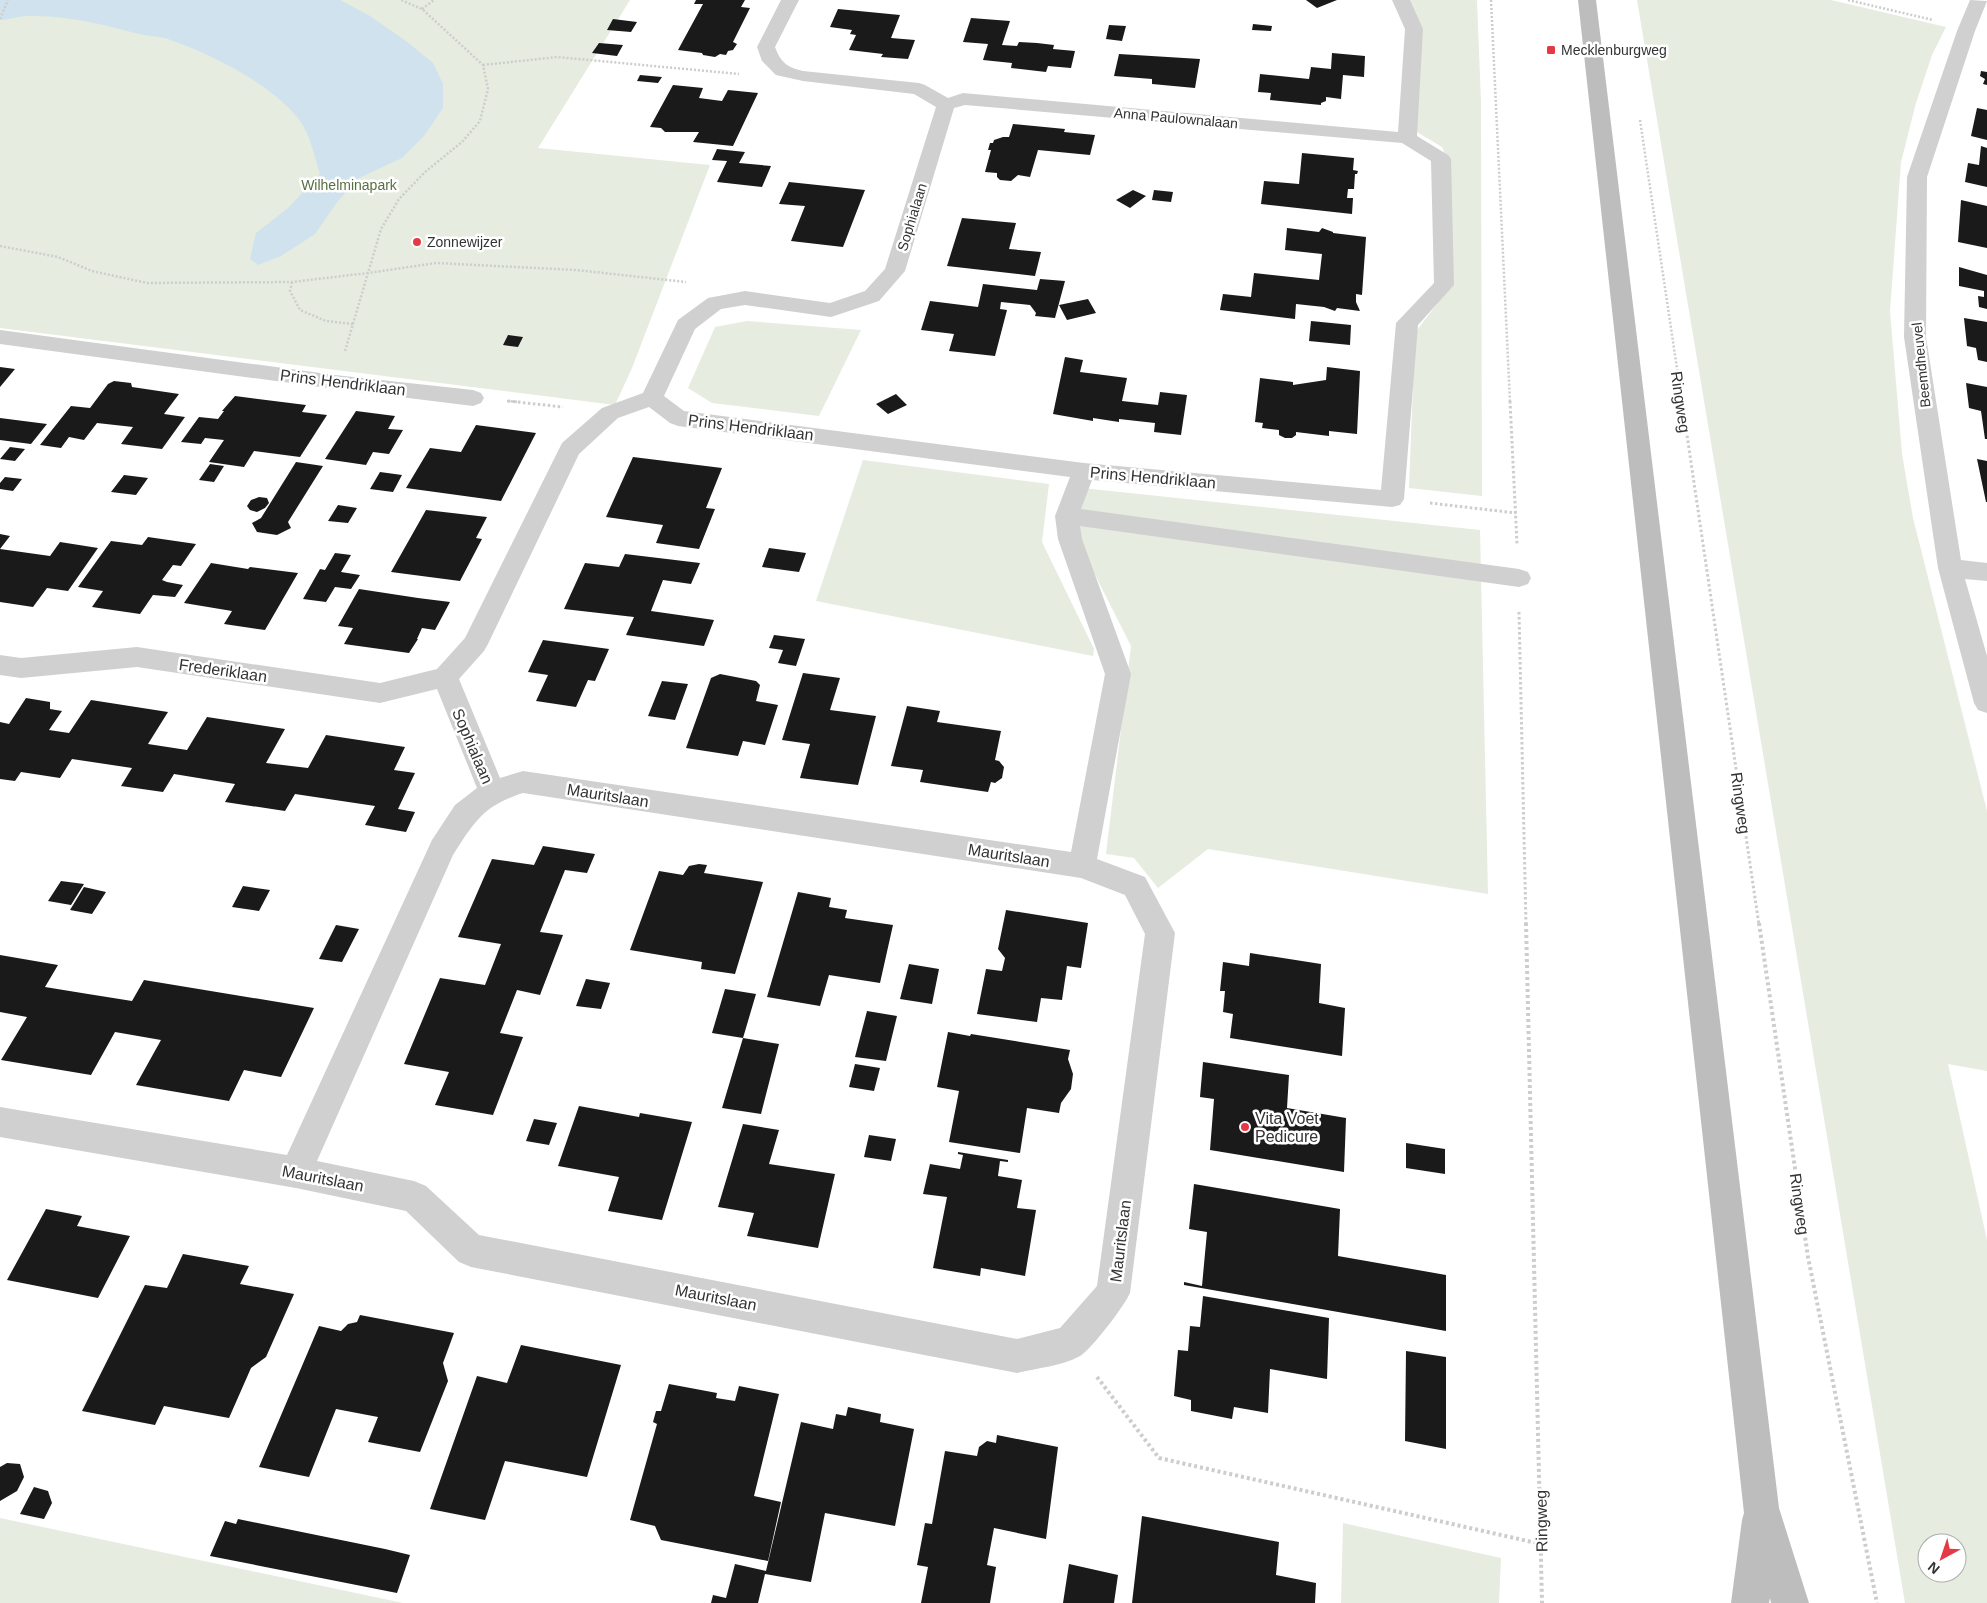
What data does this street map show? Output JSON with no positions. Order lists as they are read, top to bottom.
{
  "streets": {
    "street": [
      "Anna Paulownalaan",
      "Sophialaan",
      "Beemdheuvel",
      "Prins Hendriklaan",
      "Frederiklaan",
      "Mauritslaan"
    ],
    "path": ["Ringweg"]
  },
  "crossings": [
    ["Anna Paulownalaan", "Sophialaan"],
    ["Sophialaan", "Prins Hendriklaan"],
    ["Sophialaan", "Frederiklaan"],
    ["Sophialaan", "Mauritslaan"]
  ],
  "parks": ["Wilhelminapark"],
  "places": {
    "transit": ["Mecklenburgweg"],
    "other": ["Zonnewijzer", "Vita Voet Pedicure"]
  },
  "north": "bottom left"
}
